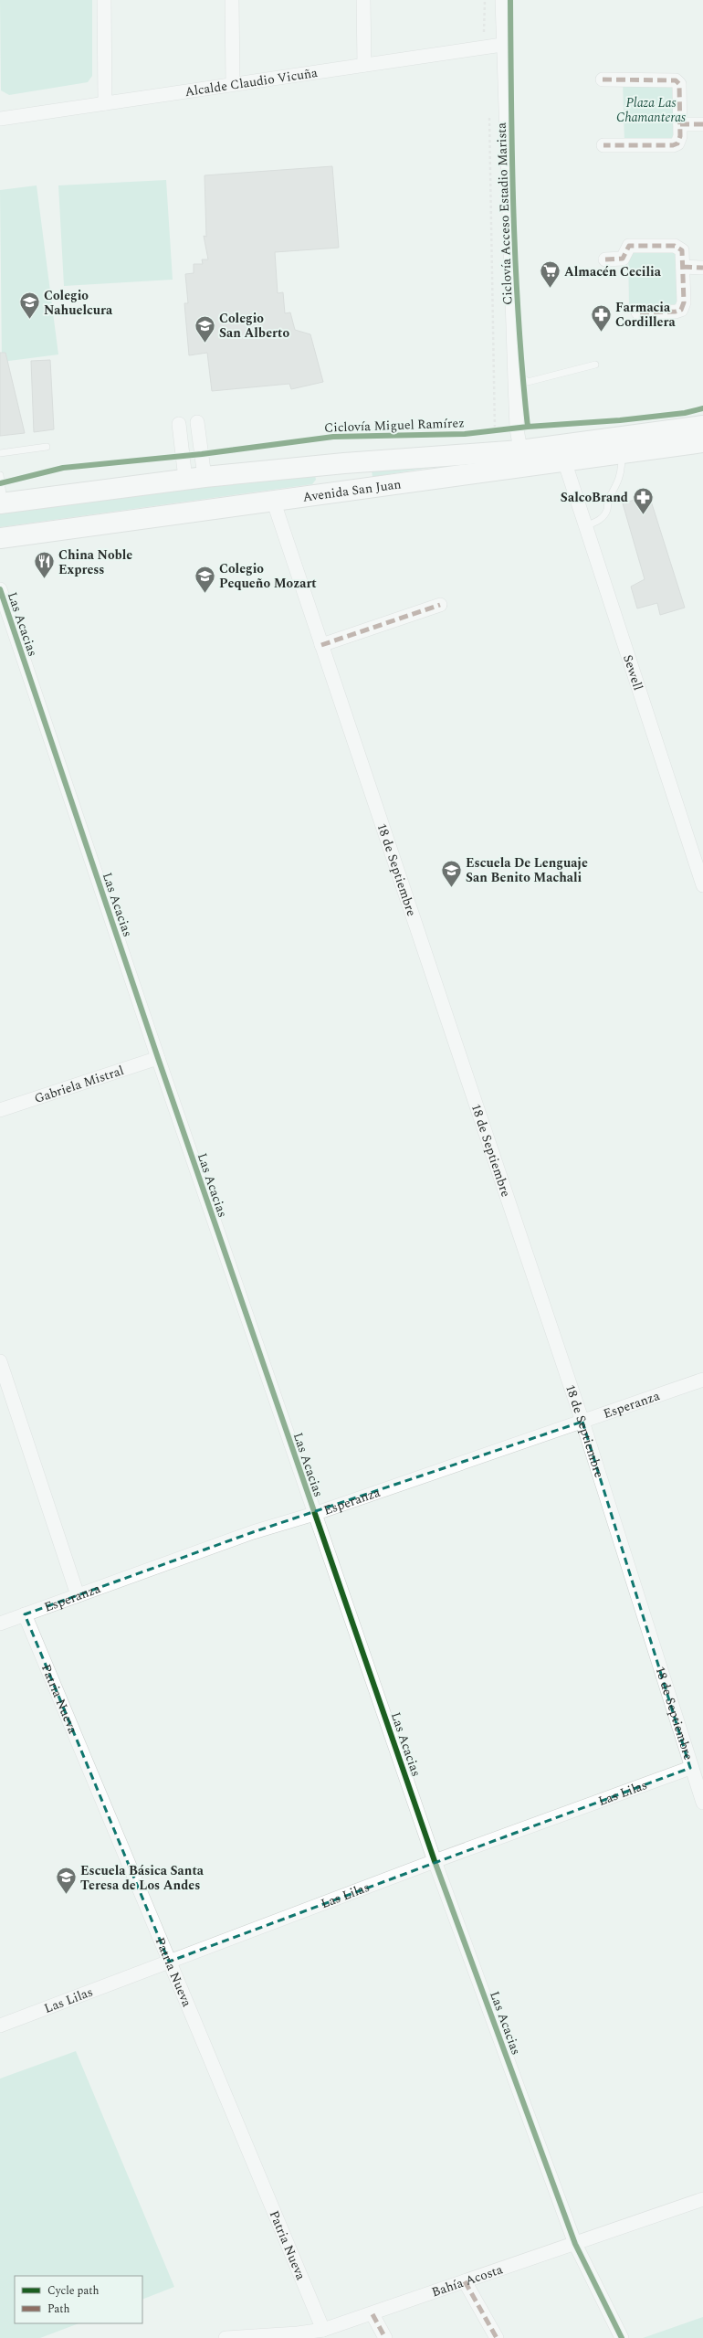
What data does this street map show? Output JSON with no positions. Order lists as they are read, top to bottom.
{
  "streets": {
    "main road": ["Avenida San Juan"],
    "street": [
      "Alcalde Claudio Vicuña",
      "Las Acacias",
      "Sewell",
      "18 de Septiembre",
      "Gabriela Mistral",
      "Esperanza",
      "Patria Nueva",
      "Las Lilas",
      "Bahía Acosta"
    ],
    "cycle path": ["Ciclovía Acceso Estadio Marista", "Ciclovía Miguel Ramírez"]
  },
  "crossings": [
    ["Avenida San Juan", "Sewell"],
    ["Avenida San Juan", "18 de Septiembre"],
    ["Las Acacias", "Gabriela Mistral"],
    ["Las Acacias", "Esperanza"],
    ["Las Acacias", "Las Lilas"],
    ["Las Acacias", "Bahía Acosta"],
    ["18 de Septiembre", "Esperanza"],
    ["18 de Septiembre", "Las Lilas"],
    ["Esperanza", "Patria Nueva"],
    ["Patria Nueva", "Las Lilas"],
    ["Patria Nueva", "Bahía Acosta"]
  ],
  "parks": ["Plaza Las Chamanteras"],
  "places": {
    "supermarket": ["Almacén Cecilia"],
    "school or university": [
      "Colegio Nahuelcura",
      "Colegio San Alberto",
      "Colegio Pequeño Mozart",
      "Escuela De Lenguaje San Benito Machali",
      "Escuela Básica Santa Teresa de Los Andes"
    ],
    "pharmacy": ["Farmacia Cordillera", "SalcoBrand"],
    "restaurant": ["China Noble Express"]
  },
  "legend": ["Cycle path", "Path"]
}
